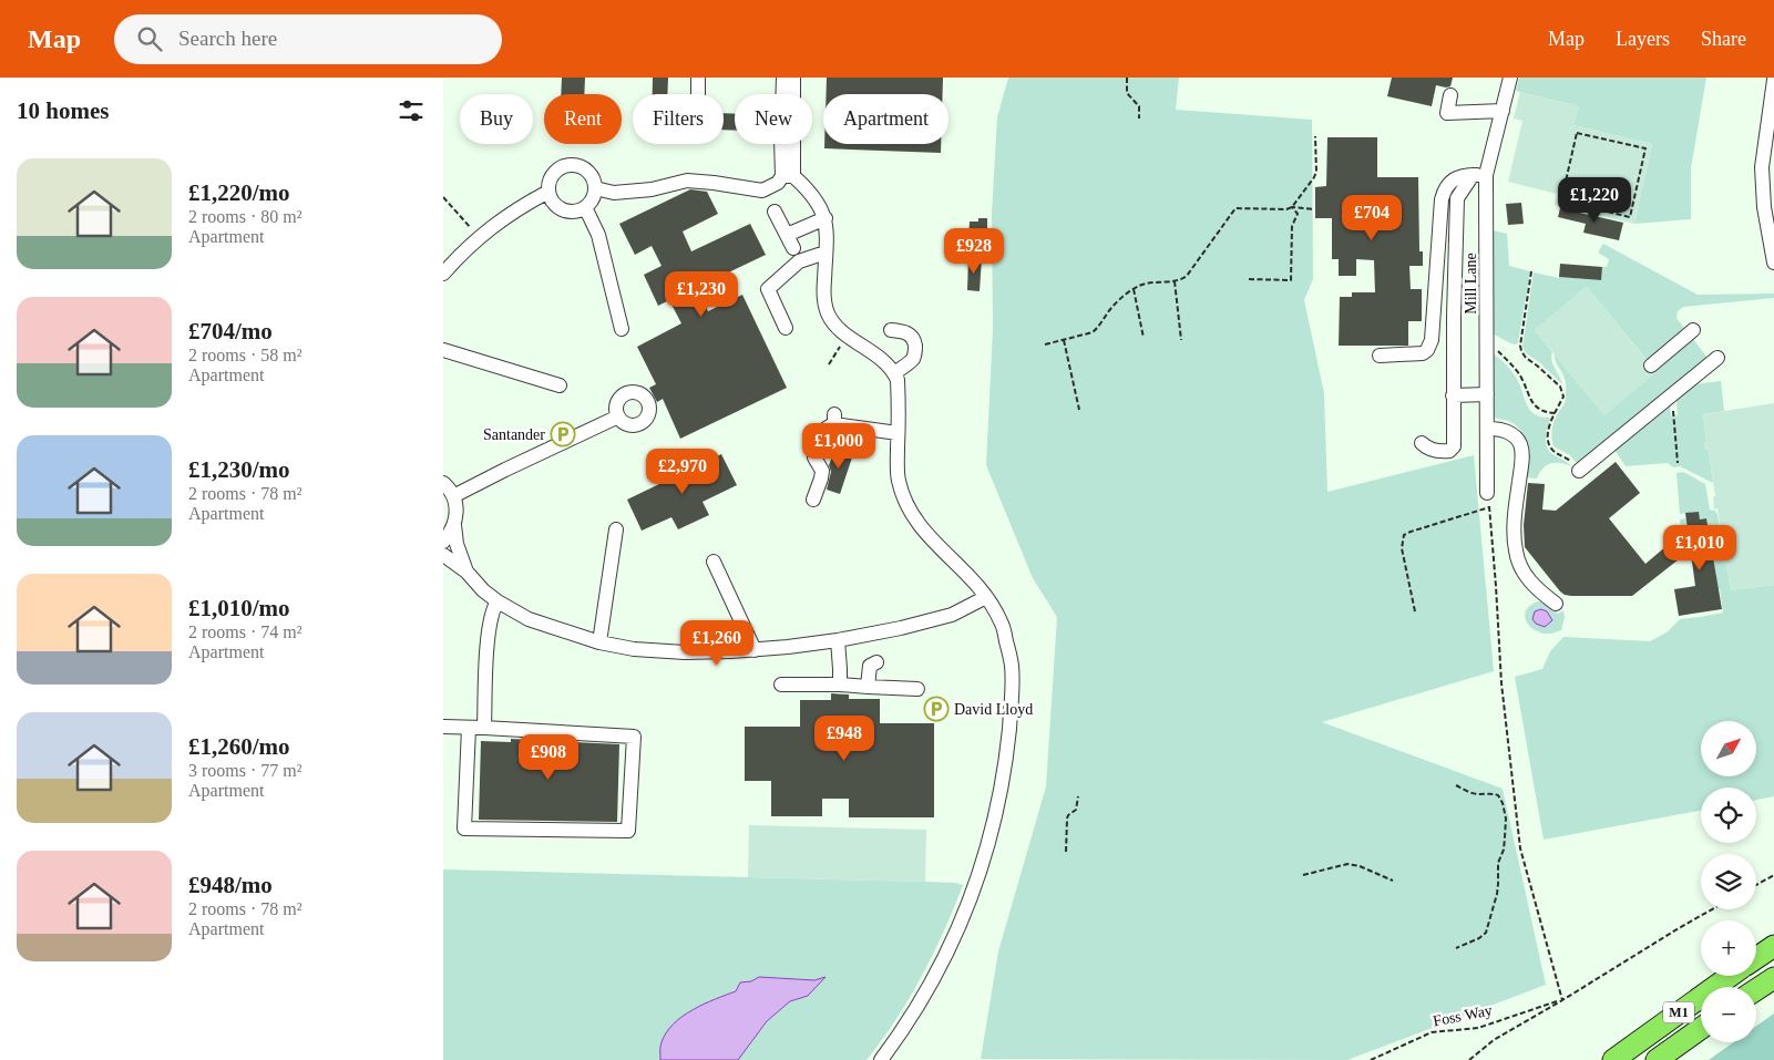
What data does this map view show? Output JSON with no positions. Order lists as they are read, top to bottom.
{
  "streets": {
    "highway": ["M1"],
    "street": ["Mill Lane"],
    "path": ["Foss Way"]
  },
  "places": {
    "parking": ["Santander", "David Lloyd"]
  },
  "north": "top right",
  "page": {
    "header": "Map",
    "search": "Search here",
    "nav": ["Map", "Layers", "Share"],
    "heading": "10 homes",
    "chip": [
      "Buy",
      "Rent",
      "Filters",
      "New",
      "Apartment"
    ],
    "list": [
      {
        "name": "£1,220/mo",
        "note": "2 rooms · 80 m² · Apartment"
      },
      {
        "name": "£704/mo",
        "note": "2 rooms · 58 m² · Apartment"
      },
      {
        "name": "£1,230/mo",
        "note": "2 rooms · 78 m² · Apartment"
      },
      {
        "name": "£1,010/mo",
        "note": "2 rooms · 74 m² · Apartment"
      },
      {
        "name": "£1,260/mo",
        "note": "3 rooms · 77 m² · Apartment"
      },
      {
        "name": "£948/mo",
        "note": "2 rooms · 78 m² · Apartment"
      }
    ],
    "price": [
      "£1,220",
      "£704",
      "£928",
      "£1,230",
      "£1,000",
      "£2,970",
      "£1,010",
      "£1,260",
      "£948",
      "£908"
    ],
    "map_buttons": ["+", "−"]
  }
}
